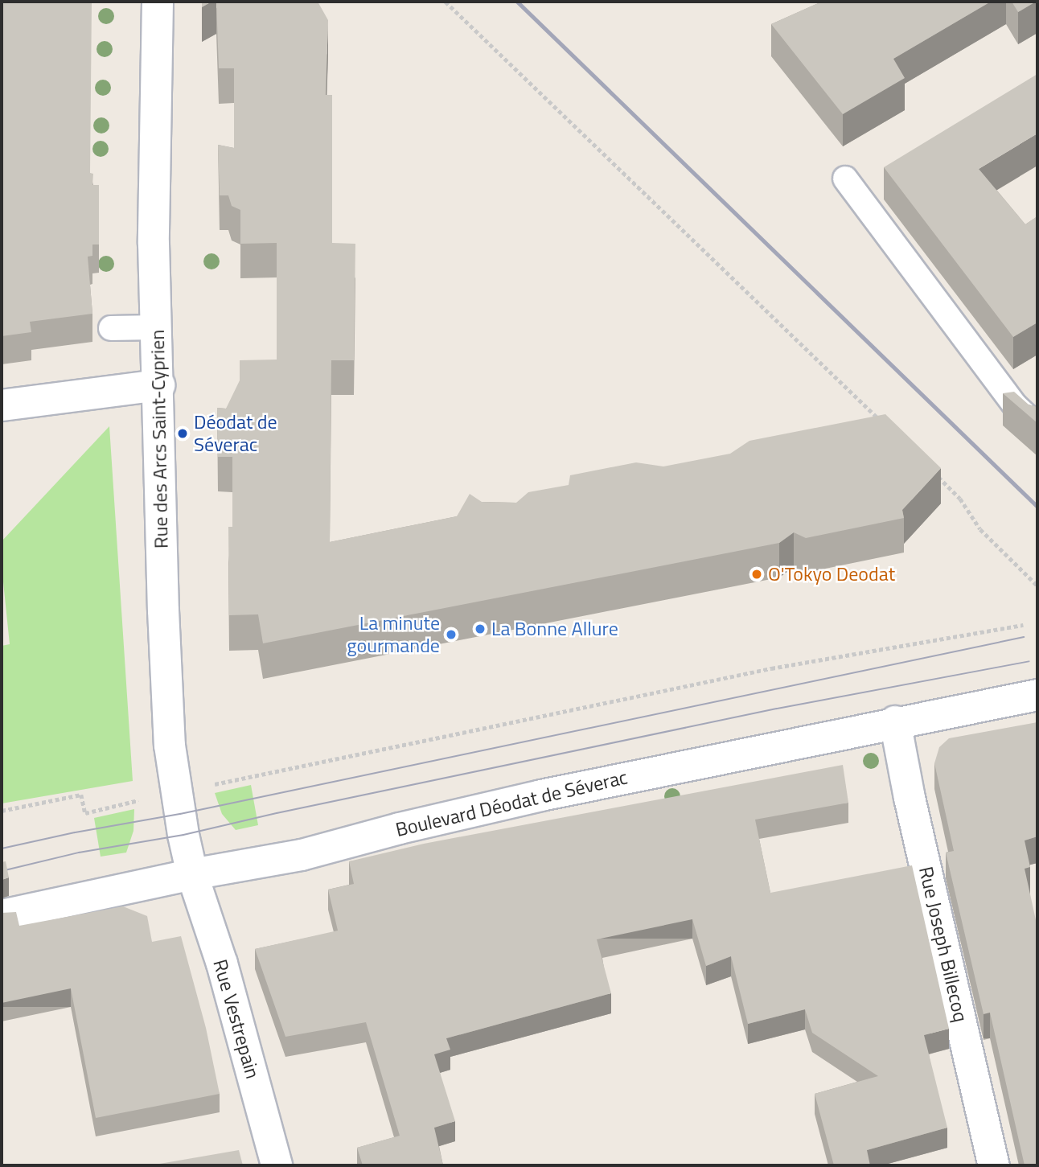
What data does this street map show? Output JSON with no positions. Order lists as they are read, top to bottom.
{
  "streets": {
    "street": [
      "Rue des Arcs Saint-Cyprien",
      "Boulevard Déodat de Séverac",
      "Rue Joseph Billecoq",
      "Rue Vestrepain"
    ]
  },
  "crossings": [
    ["Rue des Arcs Saint-Cyprien", "Boulevard Déodat de Séverac"],
    ["Rue des Arcs Saint-Cyprien", "Rue Vestrepain"],
    ["Boulevard Déodat de Séverac", "Rue Joseph Billecoq"],
    ["Boulevard Déodat de Séverac", "Rue Vestrepain"]
  ],
  "places": [
    "Déodat de Séverac",
    "O'Tokyo Deodat",
    "La Bonne Allure",
    "La minute gourmande"
  ]
}
